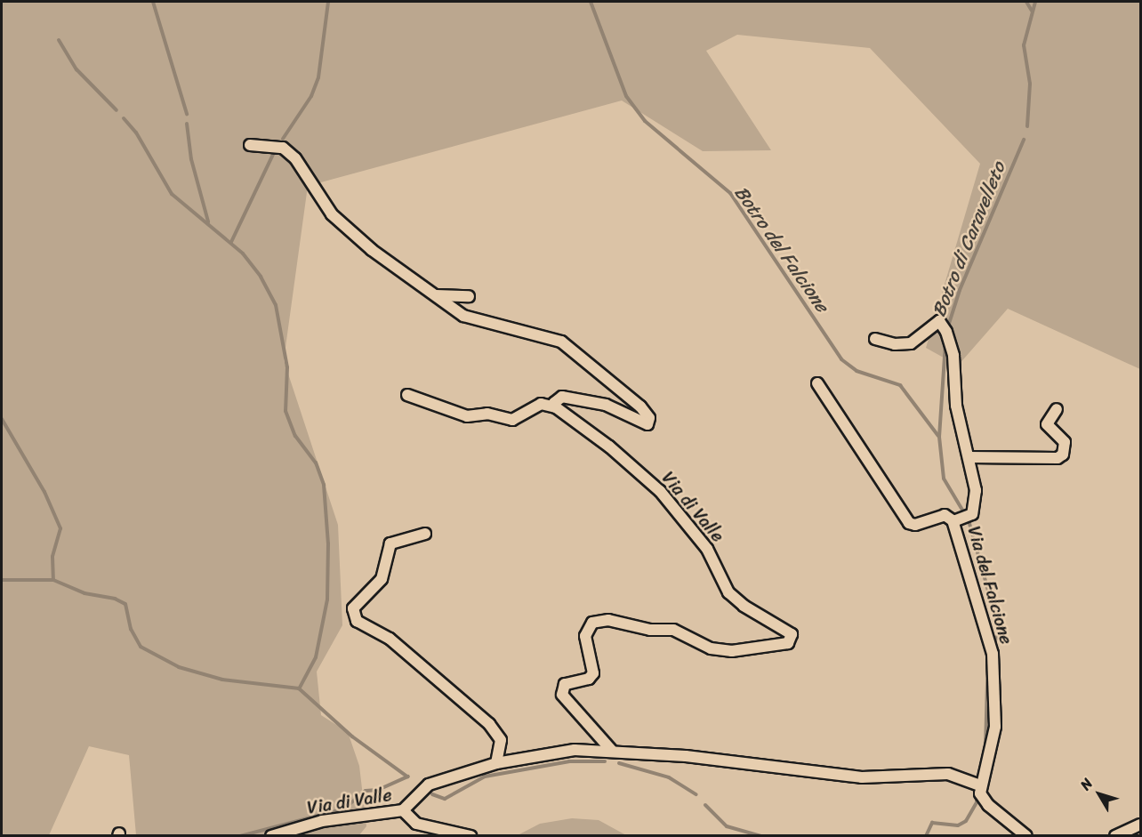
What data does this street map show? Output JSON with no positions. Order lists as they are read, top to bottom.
{
  "streets": {
    "street": ["Via di Valle", "Via del Falcione"]
  },
  "crossings": [
    ["Via di Valle", "Via del Falcione"]
  ],
  "water": ["Botro di Caravelleto", "Botro del Falcione"],
  "north": "top left"
}
